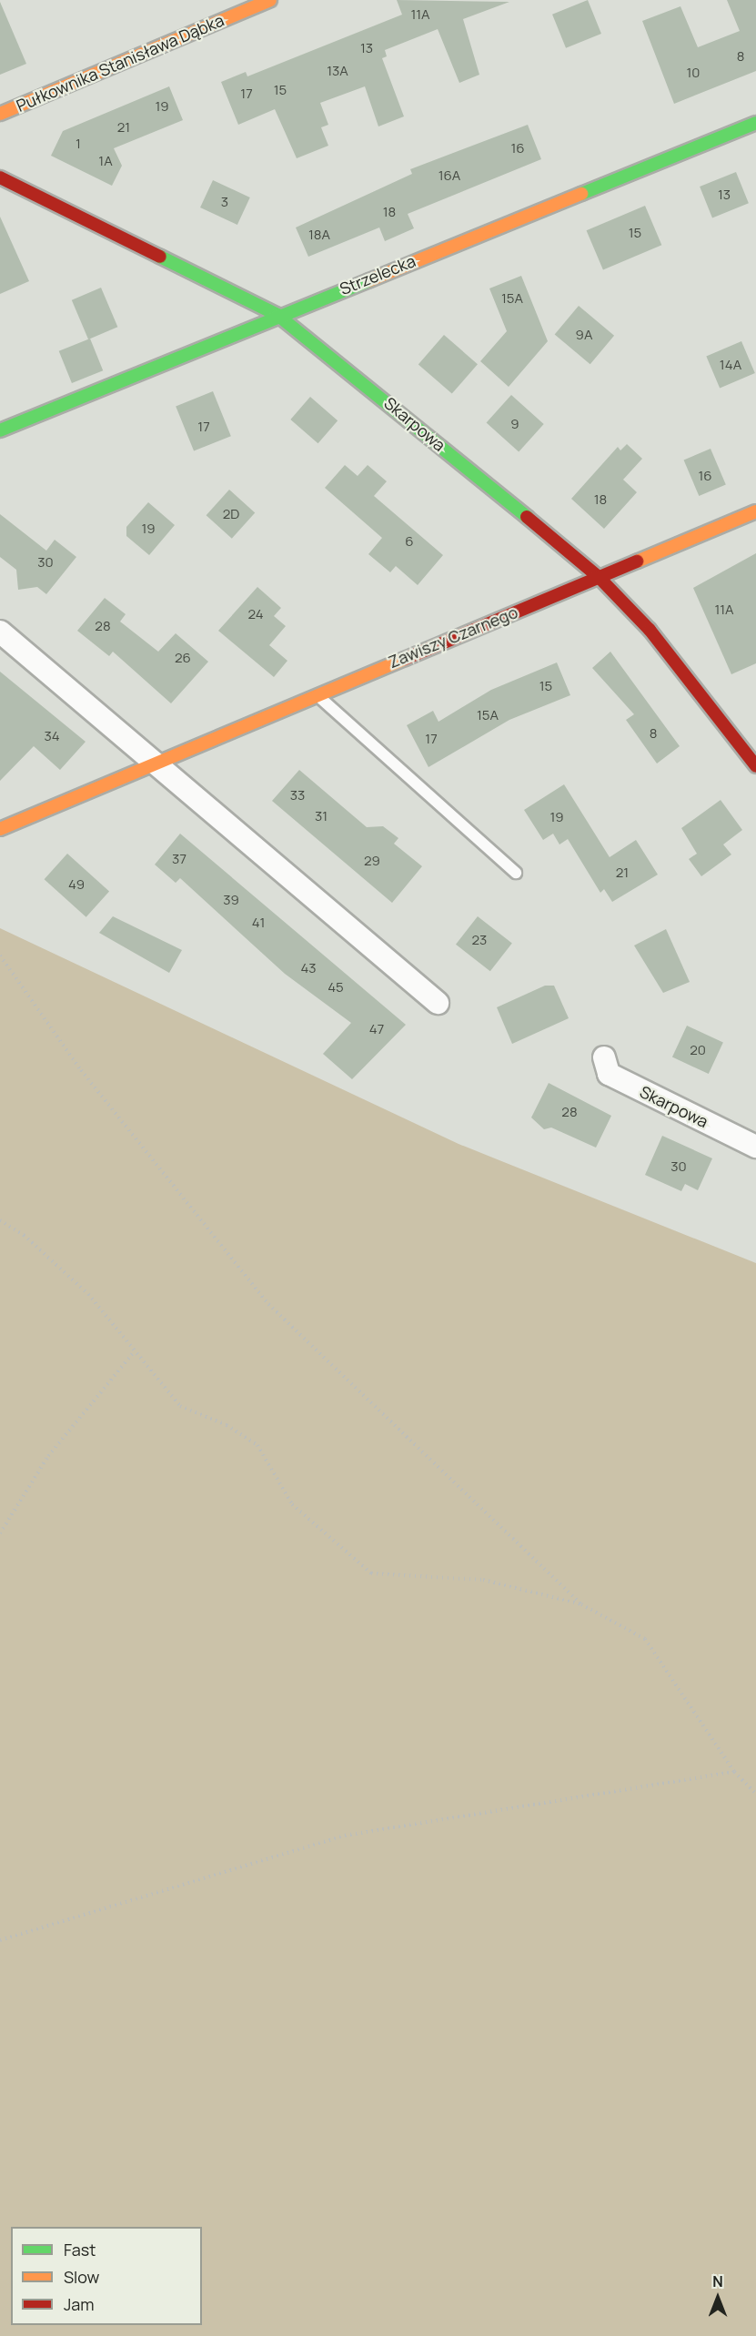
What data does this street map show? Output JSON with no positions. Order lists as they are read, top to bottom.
{
  "streets": {
    "street": [
      "Pułkownika Stanisława Dąbka",
      "Strzelecka",
      "Skarpowa",
      "Zawiszy Czarnego"
    ]
  },
  "crossings": [
    ["Strzelecka", "Skarpowa"],
    ["Skarpowa", "Zawiszy Czarnego"]
  ],
  "house_numbers": [
    "11A",
    "13",
    "8",
    "13A",
    "10",
    "15",
    "17",
    "19",
    "21",
    "1",
    "16",
    "1A",
    "16A",
    "13",
    "3",
    "18",
    "15",
    "18A",
    "15A",
    "9A",
    "14A",
    "9",
    "17",
    "16",
    "18",
    "2D",
    "19",
    "6",
    "30",
    "11A",
    "24",
    "28",
    "26",
    "15",
    "15A",
    "8",
    "34",
    "17",
    "33",
    "31",
    "19",
    "37",
    "29",
    "21",
    "49",
    "39",
    "41",
    "23",
    "43",
    "45",
    "47",
    "20",
    "28",
    "30"
  ],
  "legend": ["Fast", "Slow", "Jam"],
  "north": "top"
}
